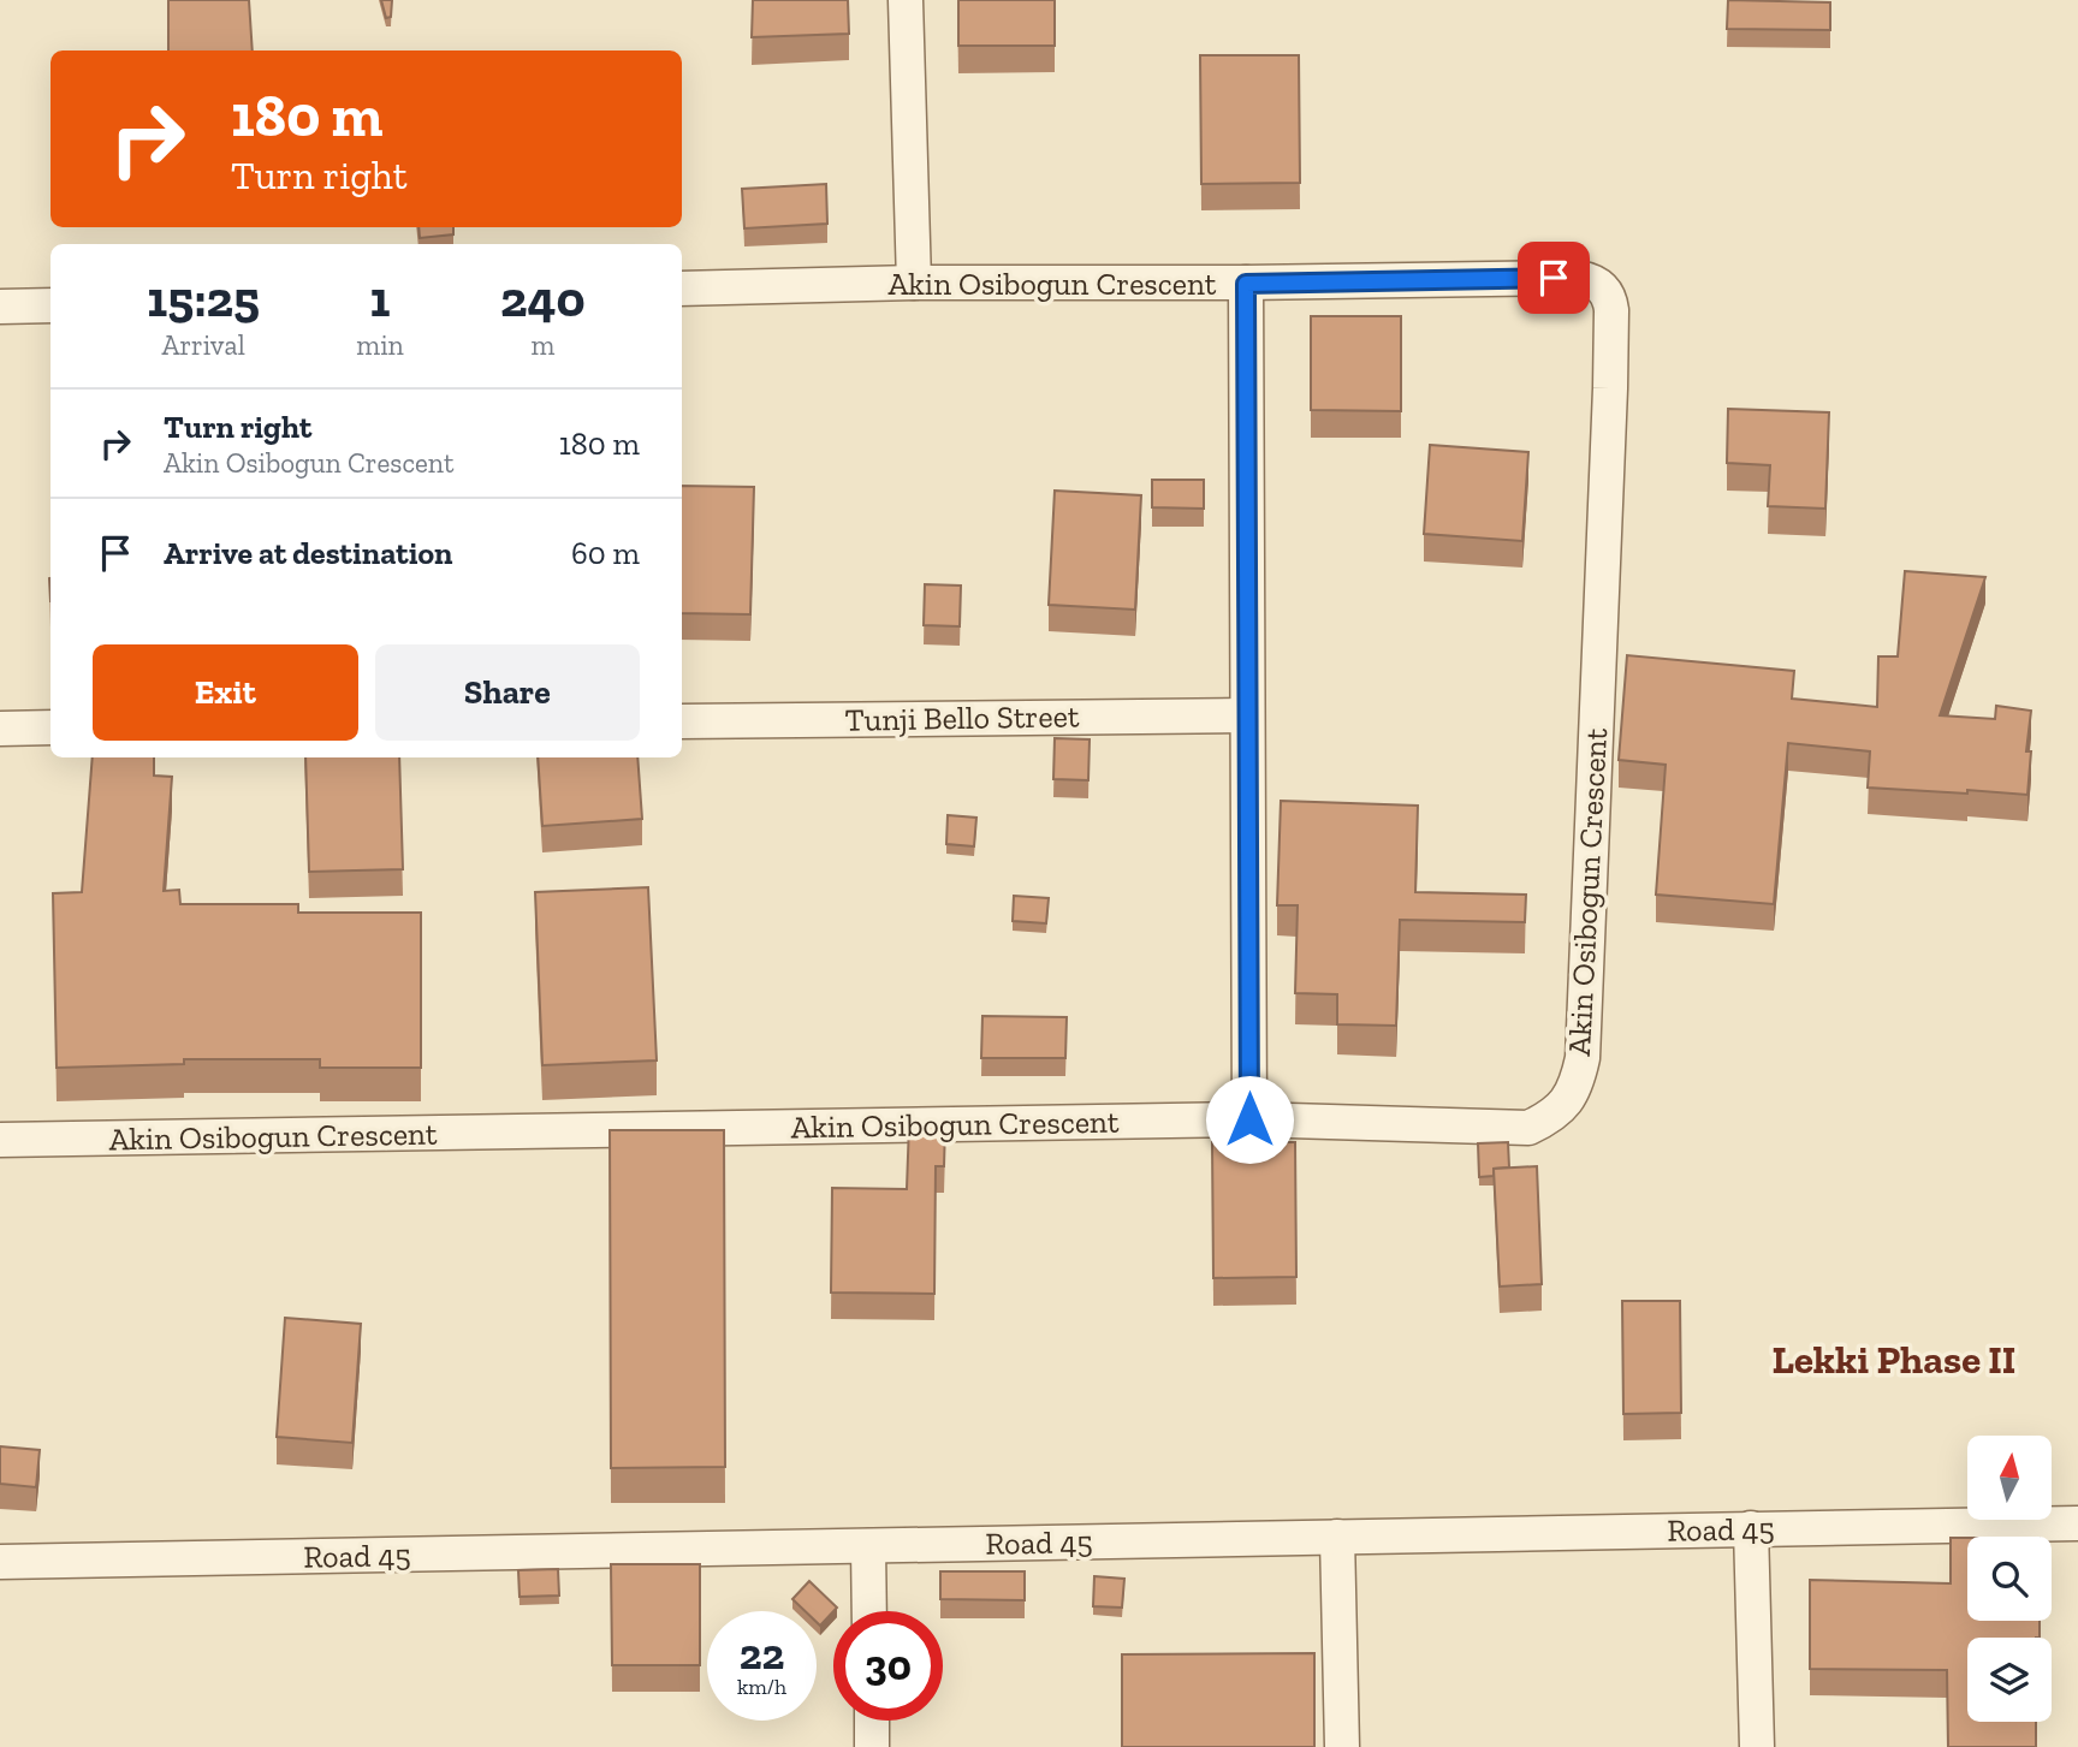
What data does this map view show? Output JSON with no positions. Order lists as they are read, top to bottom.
{
  "streets": {
    "street": ["Akin Osibogun Crescent", "Tunji Bello Street", "Road 45"]
  },
  "districts": ["Lekki Phase II"],
  "north": "top",
  "page": {
    "turn": ["180 m", "Turn right"],
    "eta": [
      "15:25",
      "Arrival",
      "1",
      "min",
      "240",
      "m"
    ],
    "list": [
      {
        "name": "Turn right",
        "note": "Akin Osibogun Crescent",
        "value": "180 m"
      },
      {
        "name": "Arrive at destination",
        "value": "60 m"
      }
    ],
    "buttons": ["Exit", "Share"],
    "speed": "22 km/h",
    "limit": "30"
  }
}
